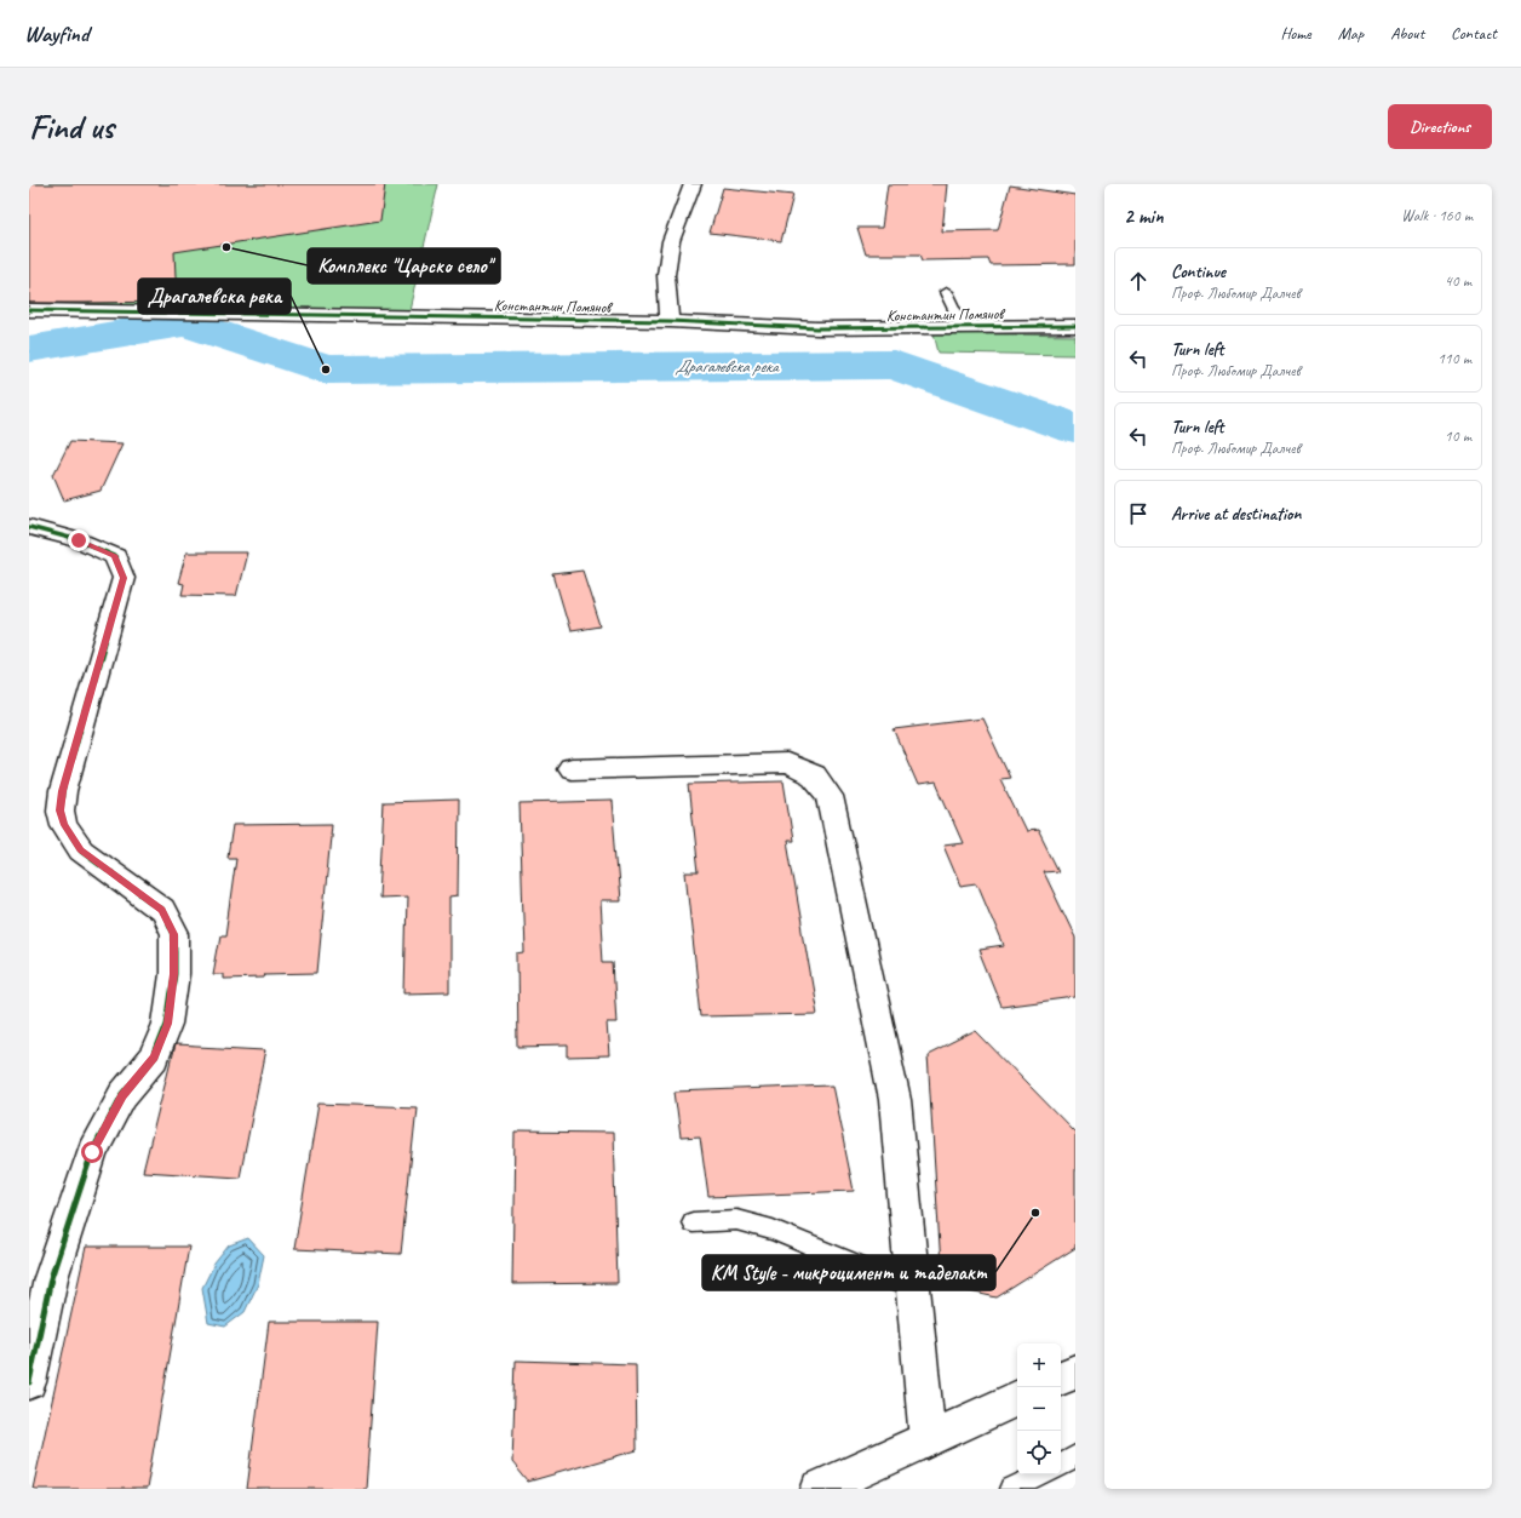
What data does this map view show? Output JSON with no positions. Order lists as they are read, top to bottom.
{
  "streets": {
    "street": ["Константин Помянов"]
  },
  "water": ["Драгалевска река"],
  "places": ["Комплекс \"Царско село\"", "Драгалевска река", "KM Style - микроцимент и таделакт"],
  "page": {
    "header": "Wayfind",
    "nav": [
      "Home",
      "Map",
      "About",
      "Contact"
    ],
    "buttons": "Directions",
    "title": "Find us",
    "heading": ["2 min", "Walk · 160 m"],
    "list": [
      ["Continue", "Проф. Любомир Далчев", "40 m"],
      ["Turn left", "Проф. Любомир Далчев", "110 m"],
      ["Turn left", "Проф. Любомир Далчев", "10 m"],
      "Arrive at destination"
    ],
    "map_buttons": ["+", "−"]
  }
}
